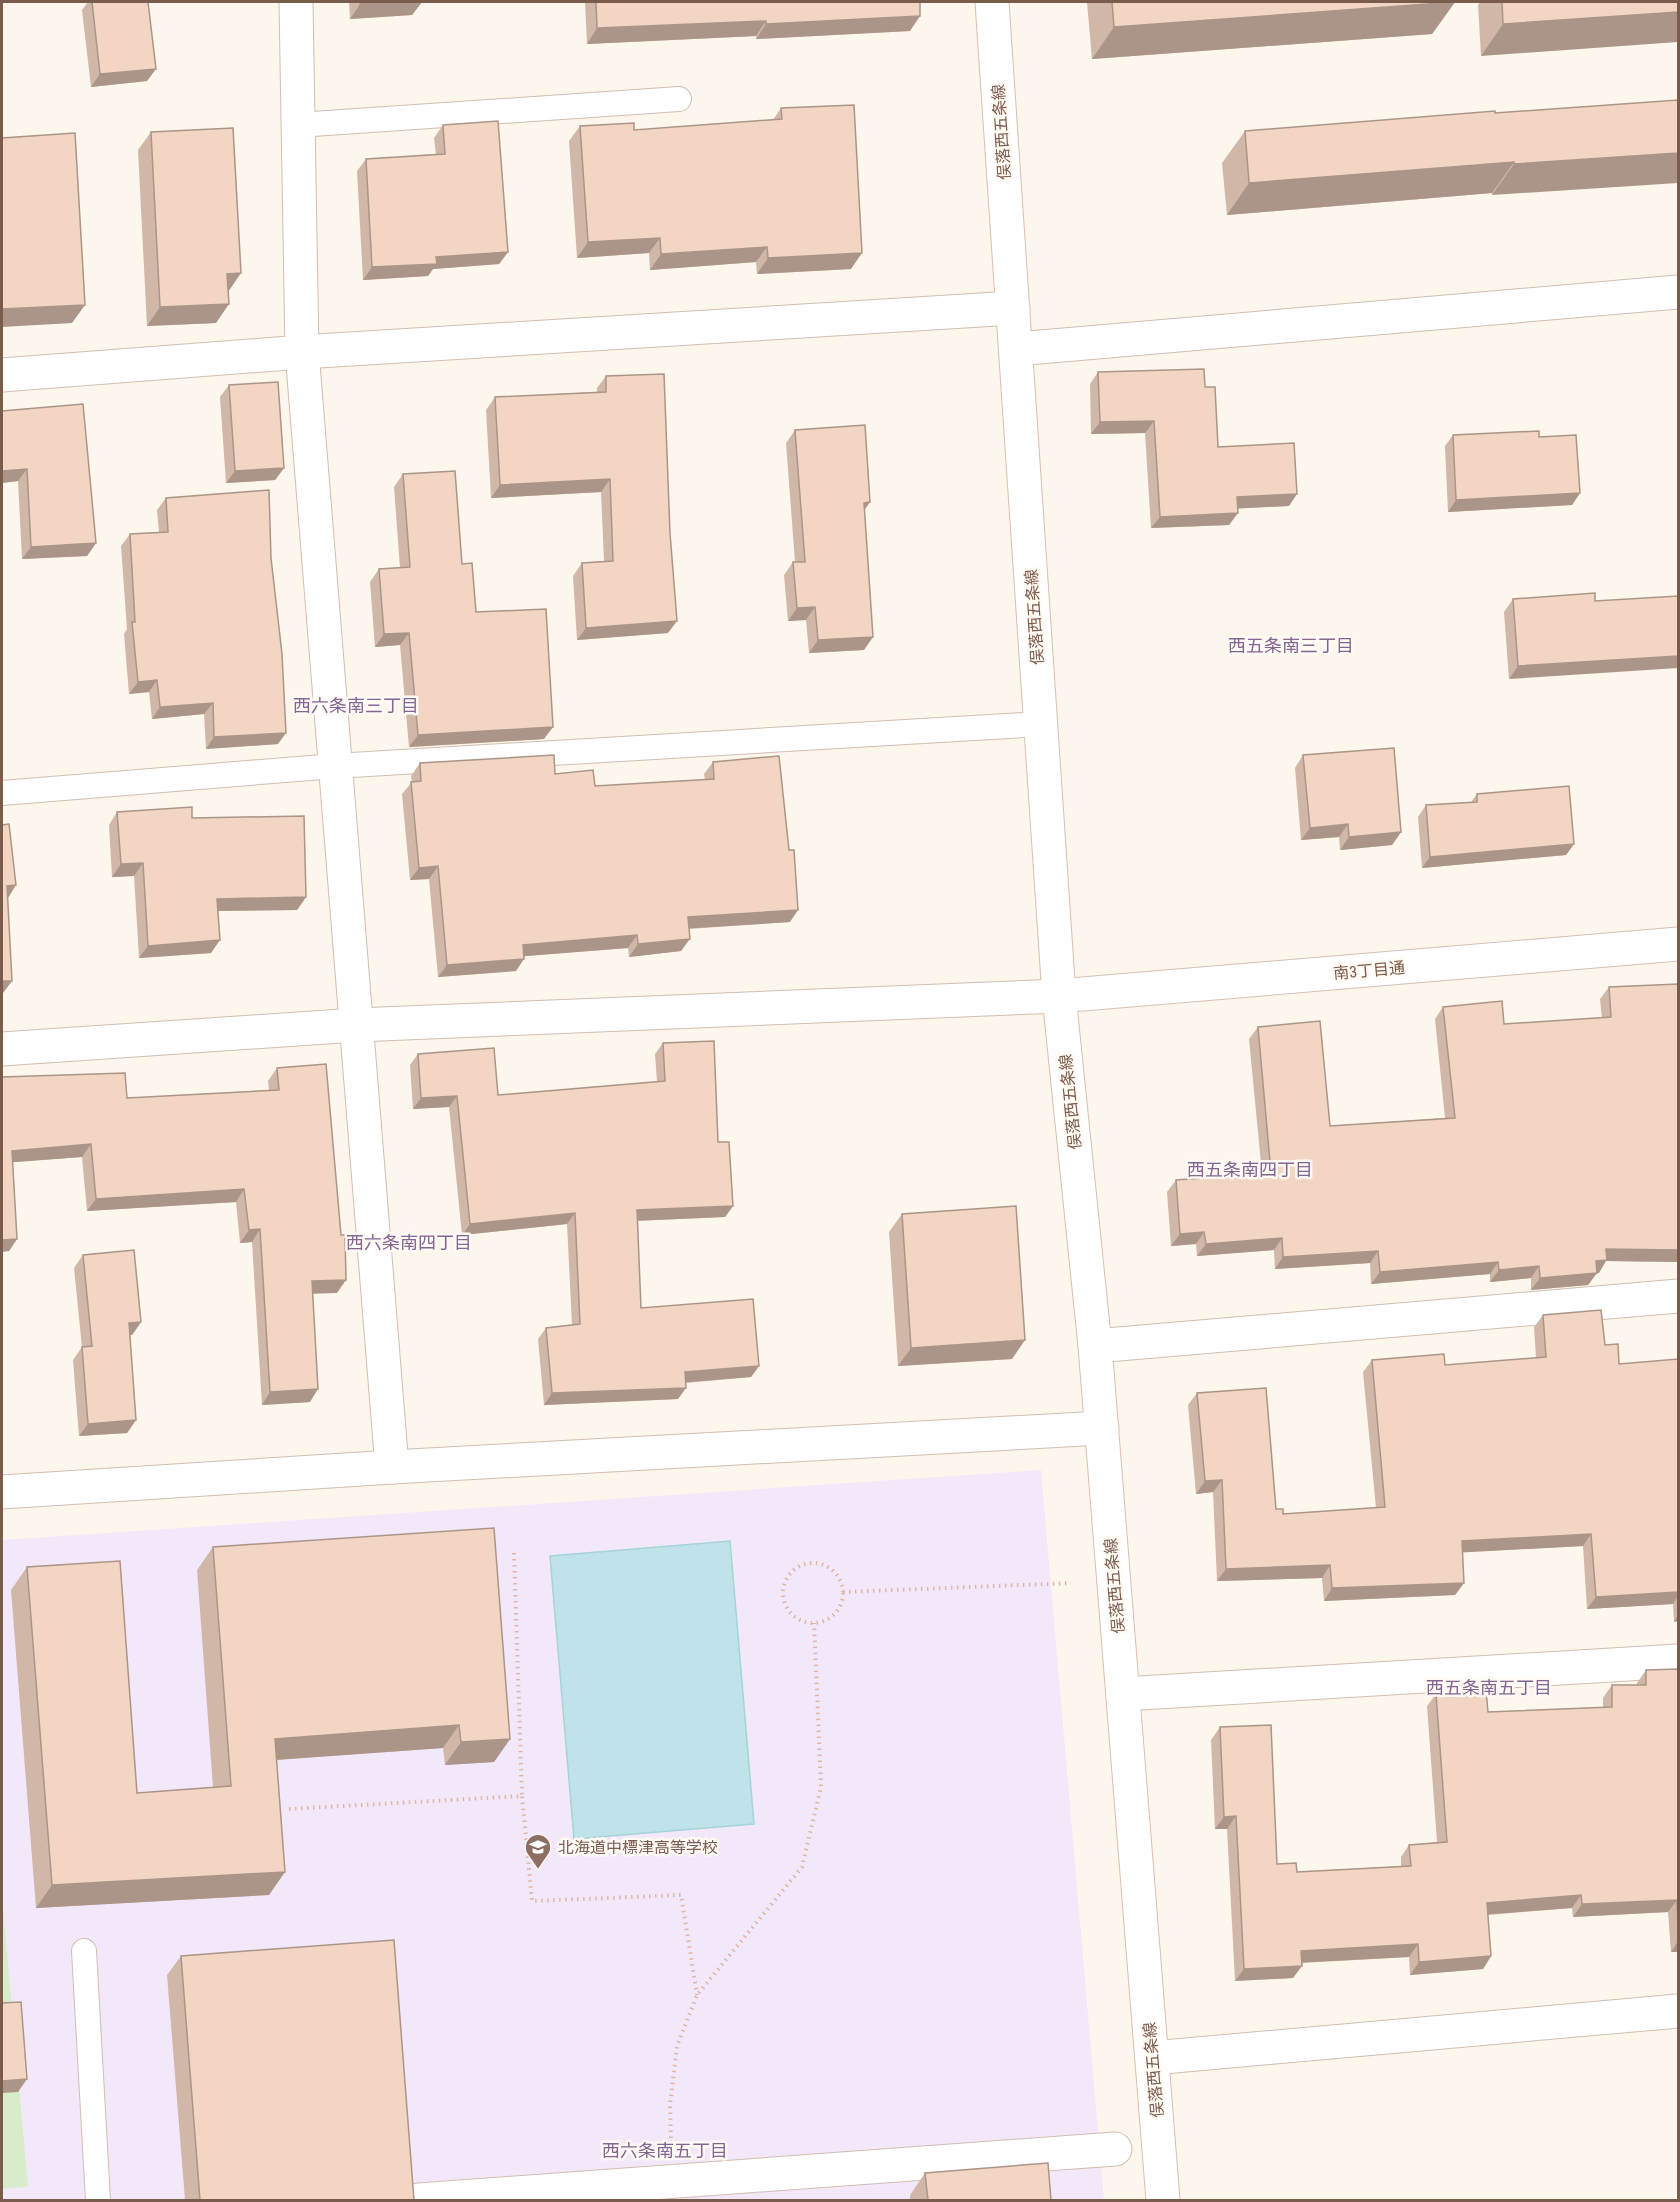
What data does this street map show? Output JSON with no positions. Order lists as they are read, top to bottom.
{
  "streets": {
    "street": ["俣落西五条線", "南3丁目通"]
  },
  "crossings": [
    ["俣落西五条線", "南3丁目通"]
  ],
  "districts": [
    "西五条南三丁目",
    "西六条南三丁目",
    "西五条南四丁目",
    "西六条南四丁目",
    "西五条南五丁目",
    "西六条南五丁目"
  ],
  "places": {
    "school or university": ["北海道中標津高等学校"]
  }
}
